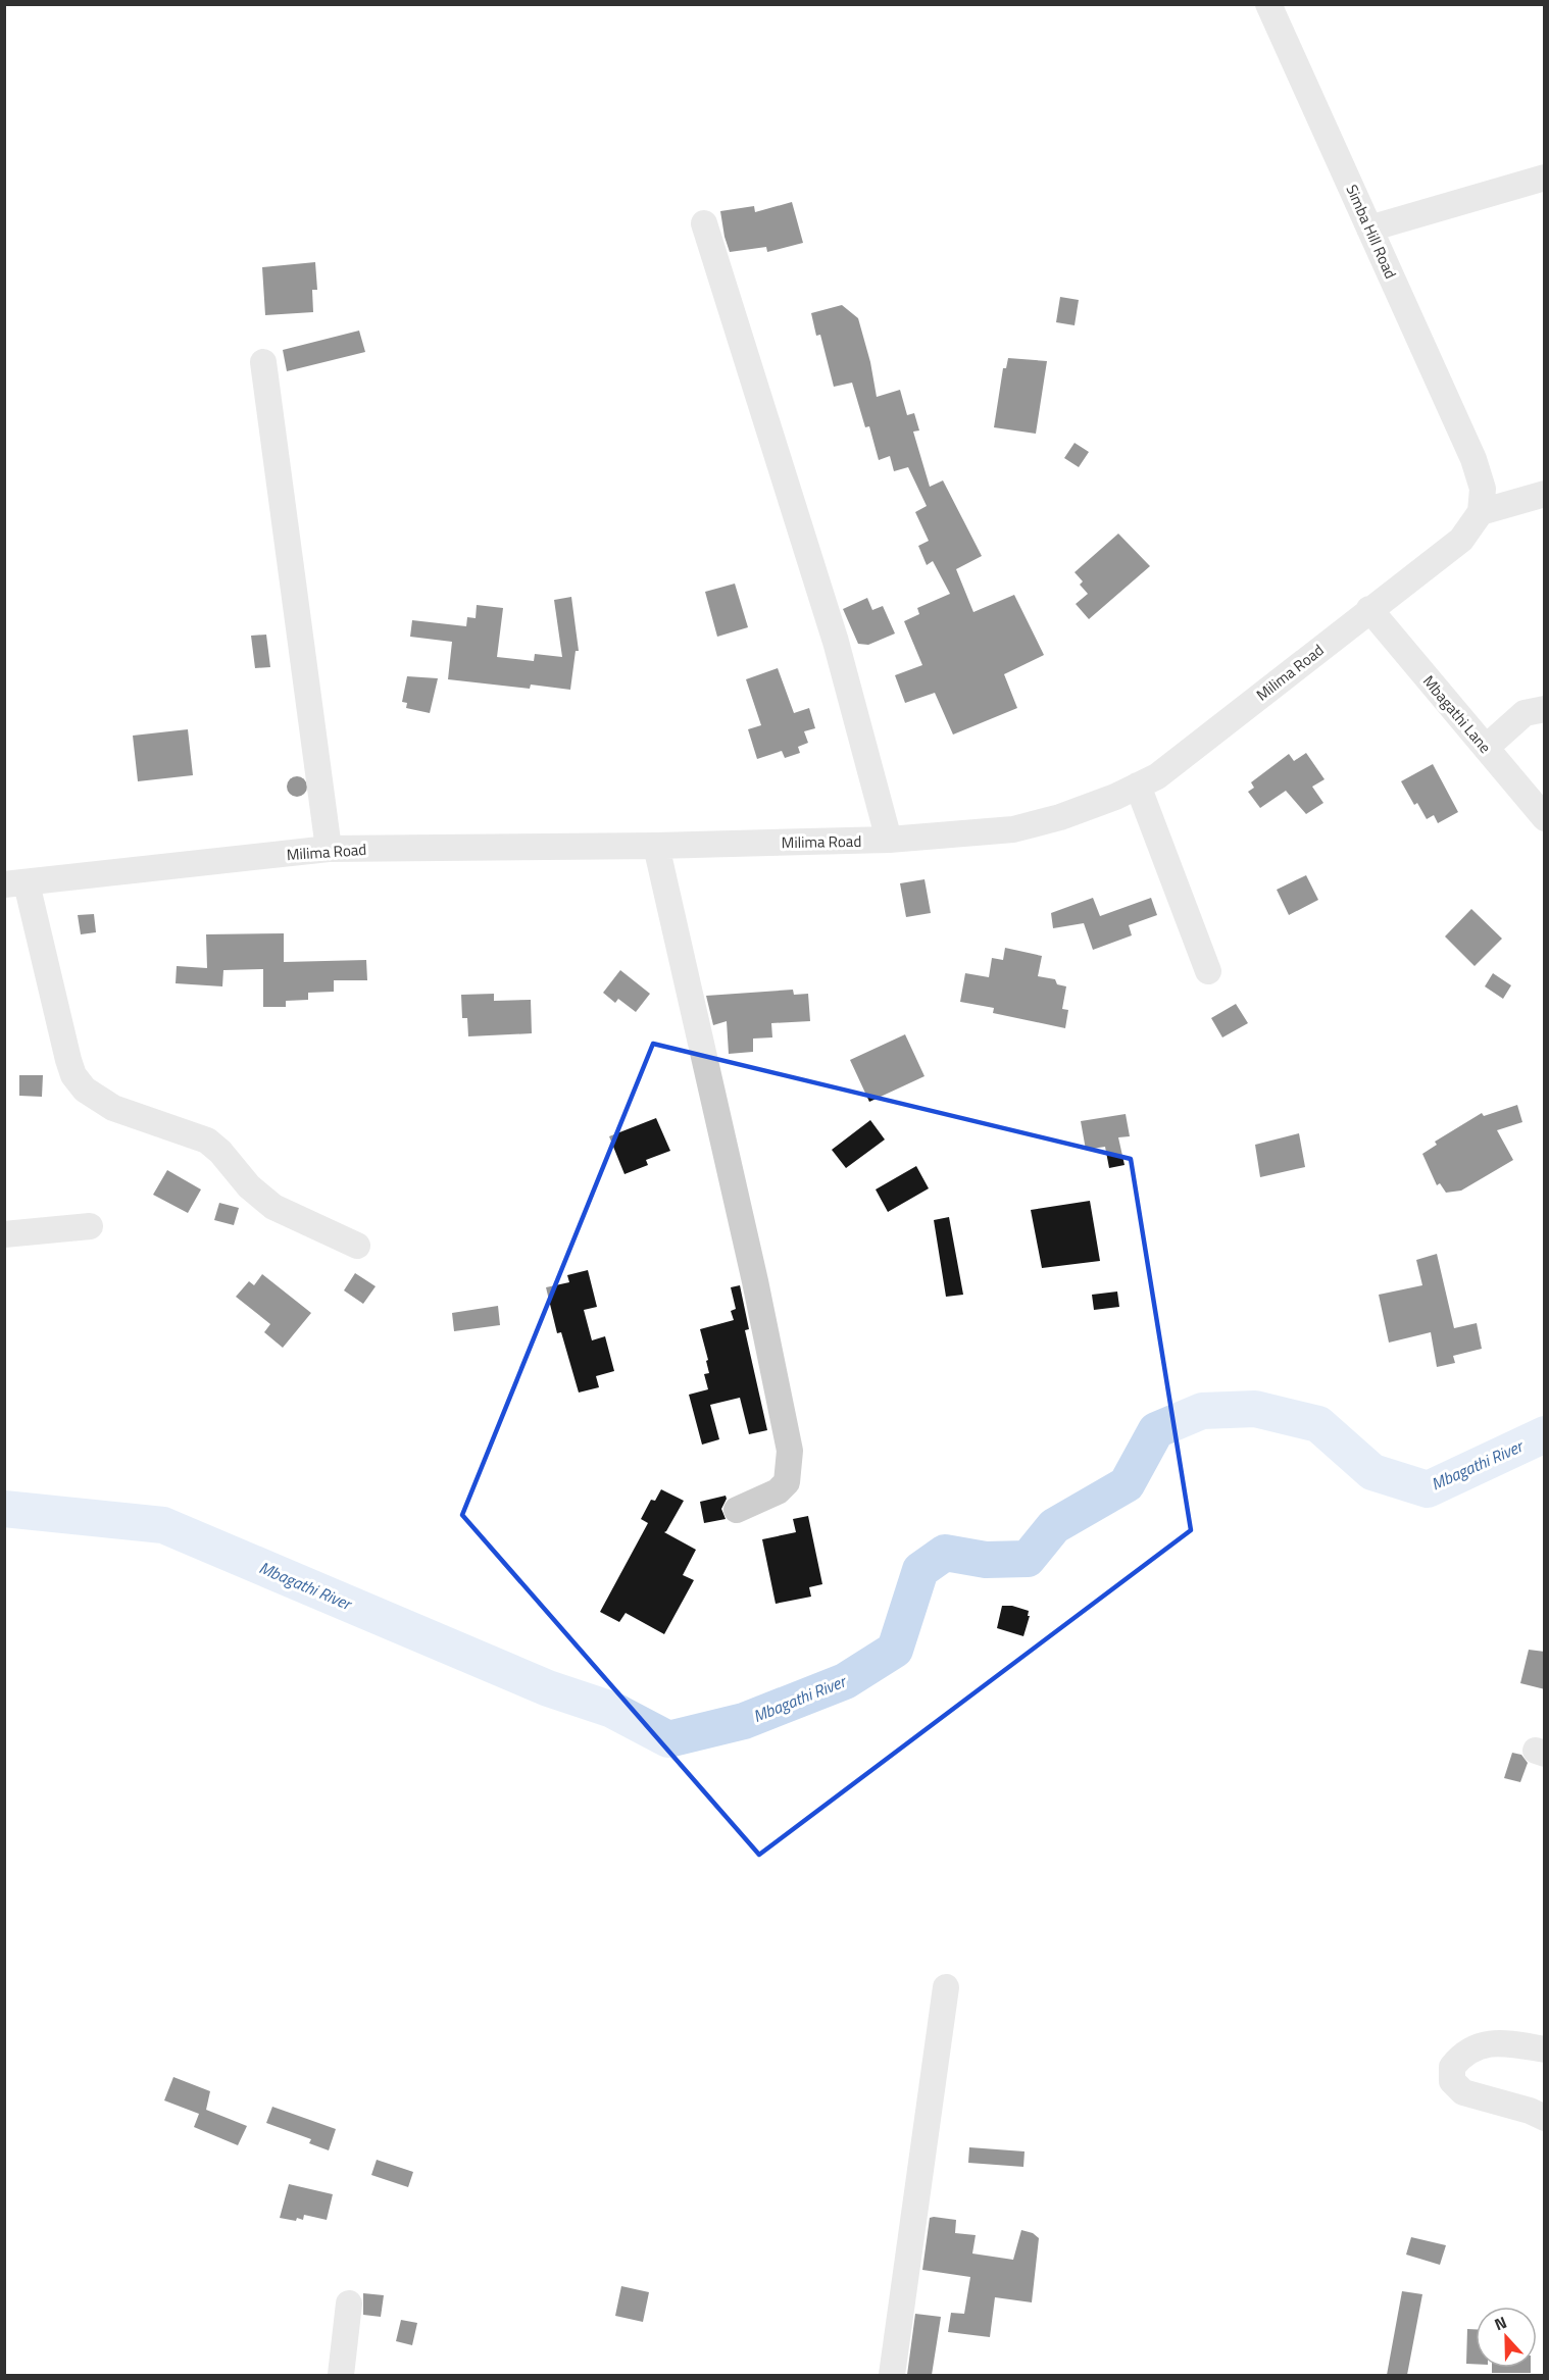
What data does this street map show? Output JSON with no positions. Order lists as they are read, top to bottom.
{
  "streets": {
    "street": ["Simba Hill Road", "Milima Road", "Mbagathi Lane"]
  },
  "crossings": [
    ["Simba Hill Road", "Milima Road"],
    ["Milima Road", "Mbagathi Lane"]
  ],
  "water": ["Mbagathi River"],
  "north": "top"
}
